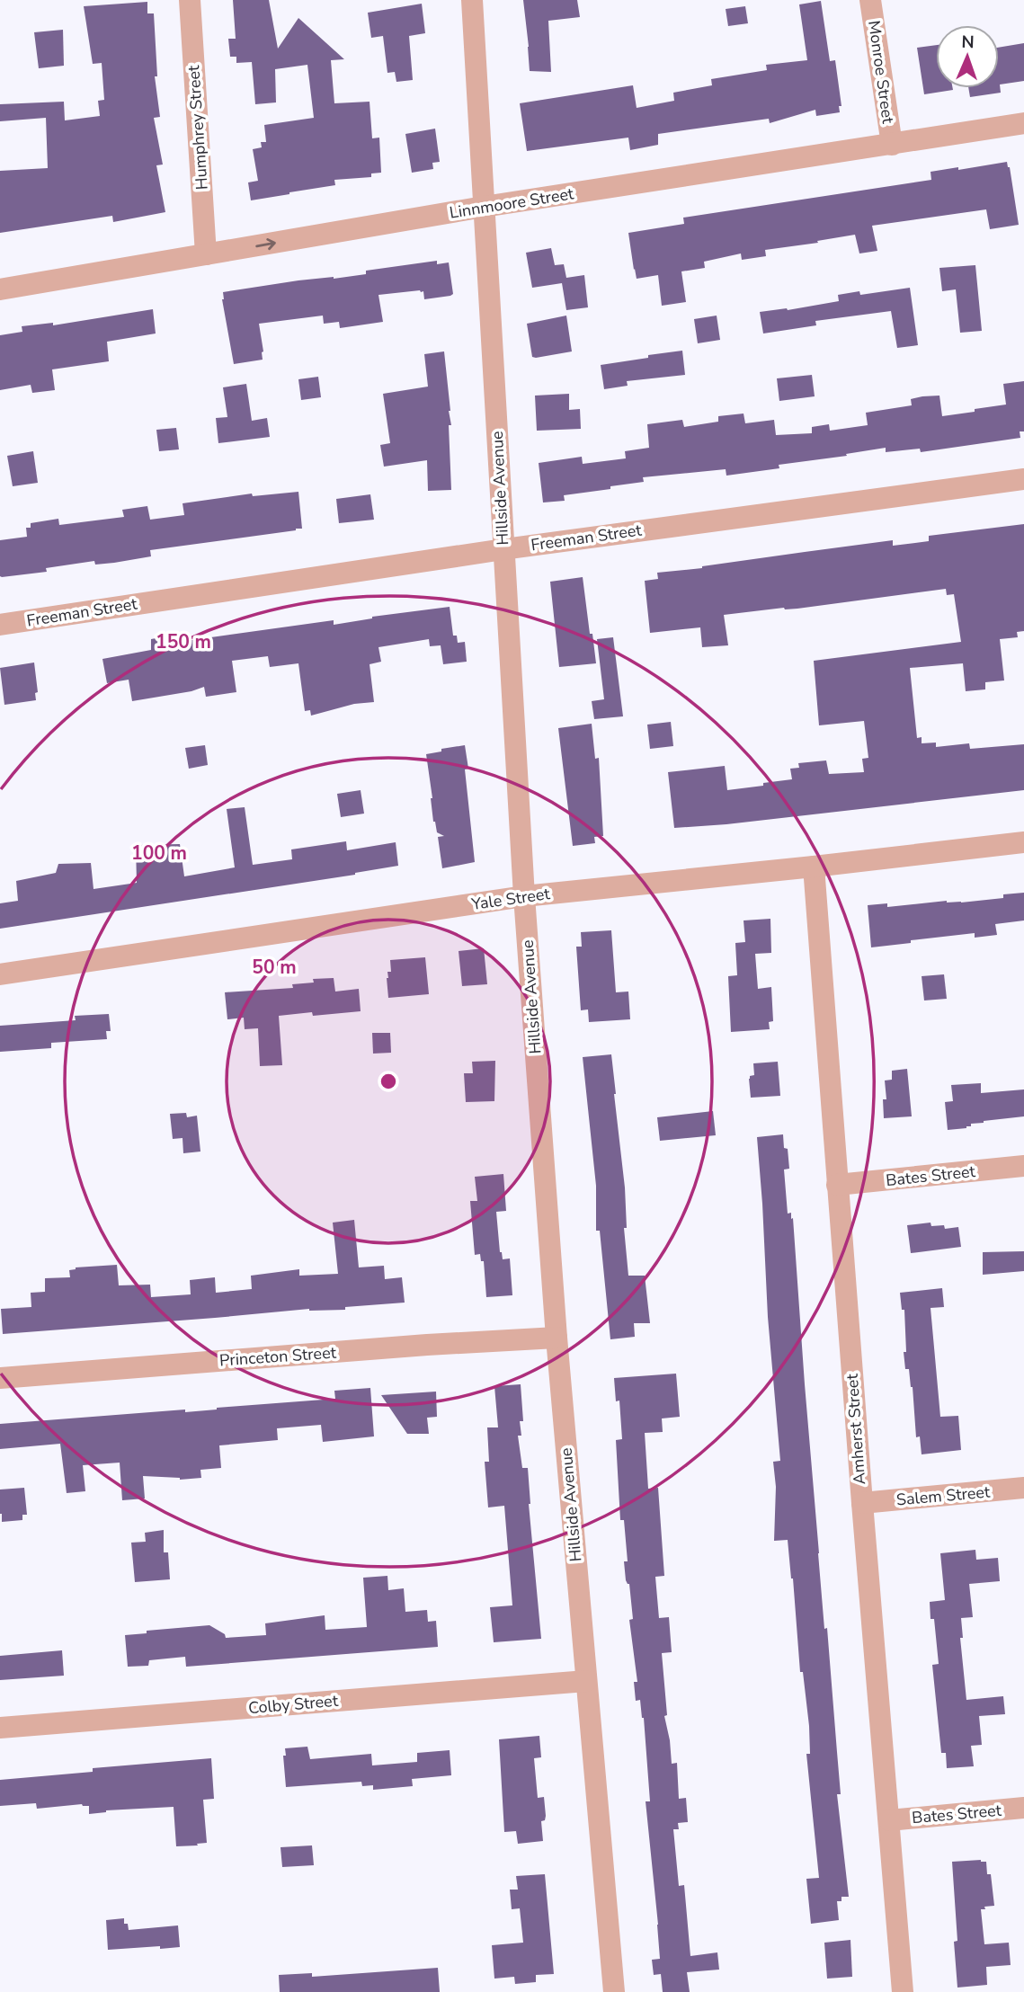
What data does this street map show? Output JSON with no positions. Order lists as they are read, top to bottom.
{
  "streets": {
    "street": [
      "Monroe Street",
      "Humphrey Street",
      "Linnmoore Street",
      "Hillside Avenue",
      "Freeman Street",
      "Yale Street",
      "Bates Street",
      "Princeton Street",
      "Amherst Street",
      "Salem Street",
      "Colby Street"
    ]
  },
  "crossings": [
    ["Monroe Street", "Linnmoore Street"],
    ["Humphrey Street", "Linnmoore Street"],
    ["Linnmoore Street", "Hillside Avenue"],
    ["Hillside Avenue", "Freeman Street"],
    ["Hillside Avenue", "Yale Street"],
    ["Hillside Avenue", "Princeton Street"],
    ["Hillside Avenue", "Colby Street"],
    ["Yale Street", "Amherst Street"],
    ["Bates Street", "Amherst Street"],
    ["Amherst Street", "Salem Street"]
  ],
  "north": "top",
  "rings": ["150 m", "100 m", "50 m"]
}
